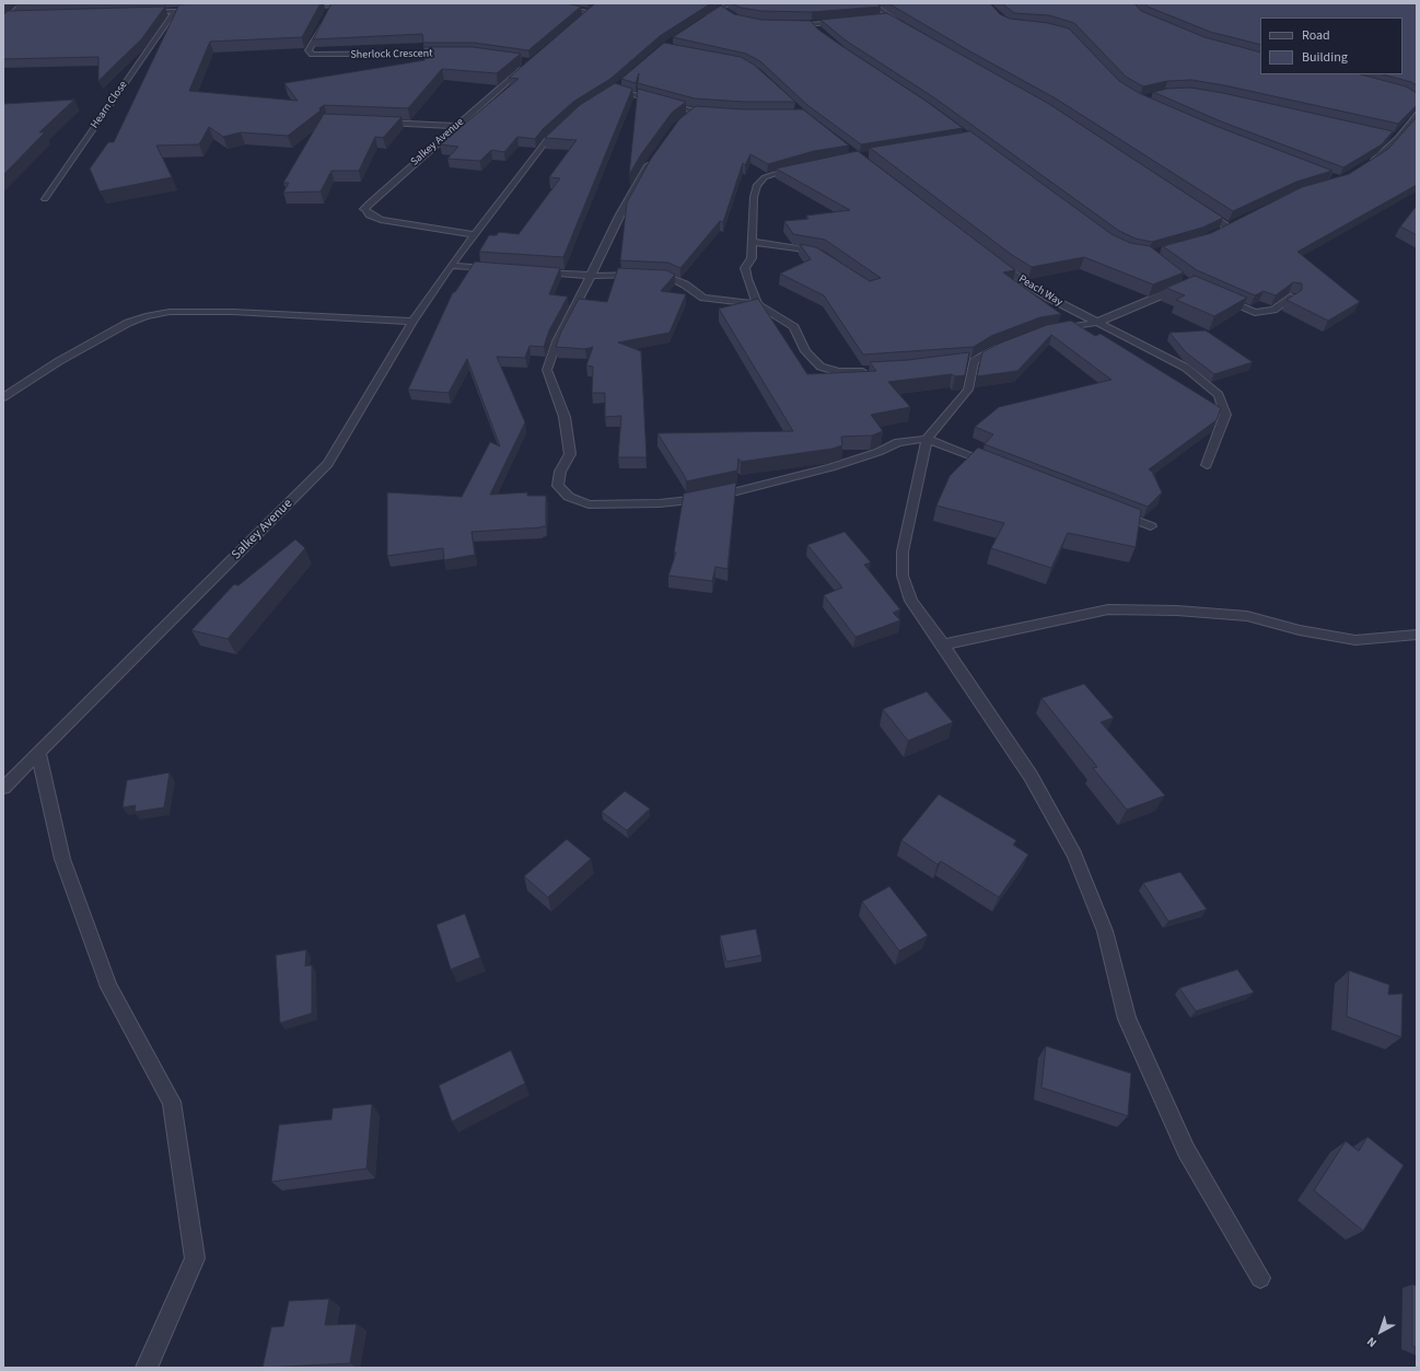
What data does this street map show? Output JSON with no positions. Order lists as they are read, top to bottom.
{
  "streets": {
    "street": [
      "Sherlock Crescent",
      "Hearn Close",
      "Salkey Avenue",
      "Peach Way"
    ]
  },
  "legend": ["Road", "Building"],
  "north": "bottom left"
}
